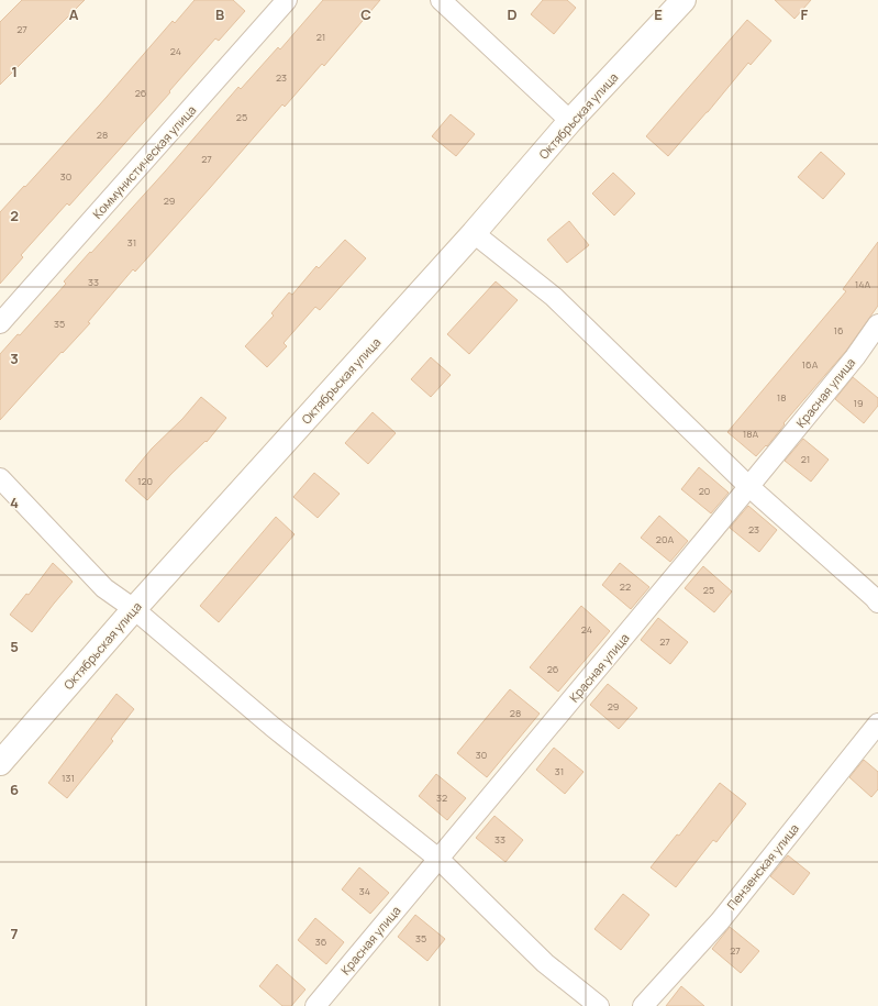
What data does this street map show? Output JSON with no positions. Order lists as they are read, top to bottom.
{
  "streets": {
    "main road": ["Октябрьская улица"],
    "street": ["Коммунистическая улица", "Красная улица", "Пензенская улица"]
  },
  "house_numbers": [
    "27",
    "21",
    "24",
    "23",
    "26",
    "25",
    "28",
    "27",
    "30",
    "29",
    "31",
    "33",
    "14А",
    "35",
    "16",
    "16А",
    "18",
    "19",
    "18А",
    "21",
    "120",
    "20",
    "23",
    "20А",
    "22",
    "25",
    "24",
    "27",
    "26",
    "29",
    "28",
    "30",
    "31",
    "131",
    "32",
    "33",
    "34",
    "35",
    "36",
    "27"
  ],
  "grid": {
    "columns": [
      "A",
      "B",
      "C",
      "D",
      "E",
      "F"
    ],
    "rows": [
      "1",
      "2",
      "3",
      "4",
      "5",
      "6",
      "7"
    ]
  }
}
